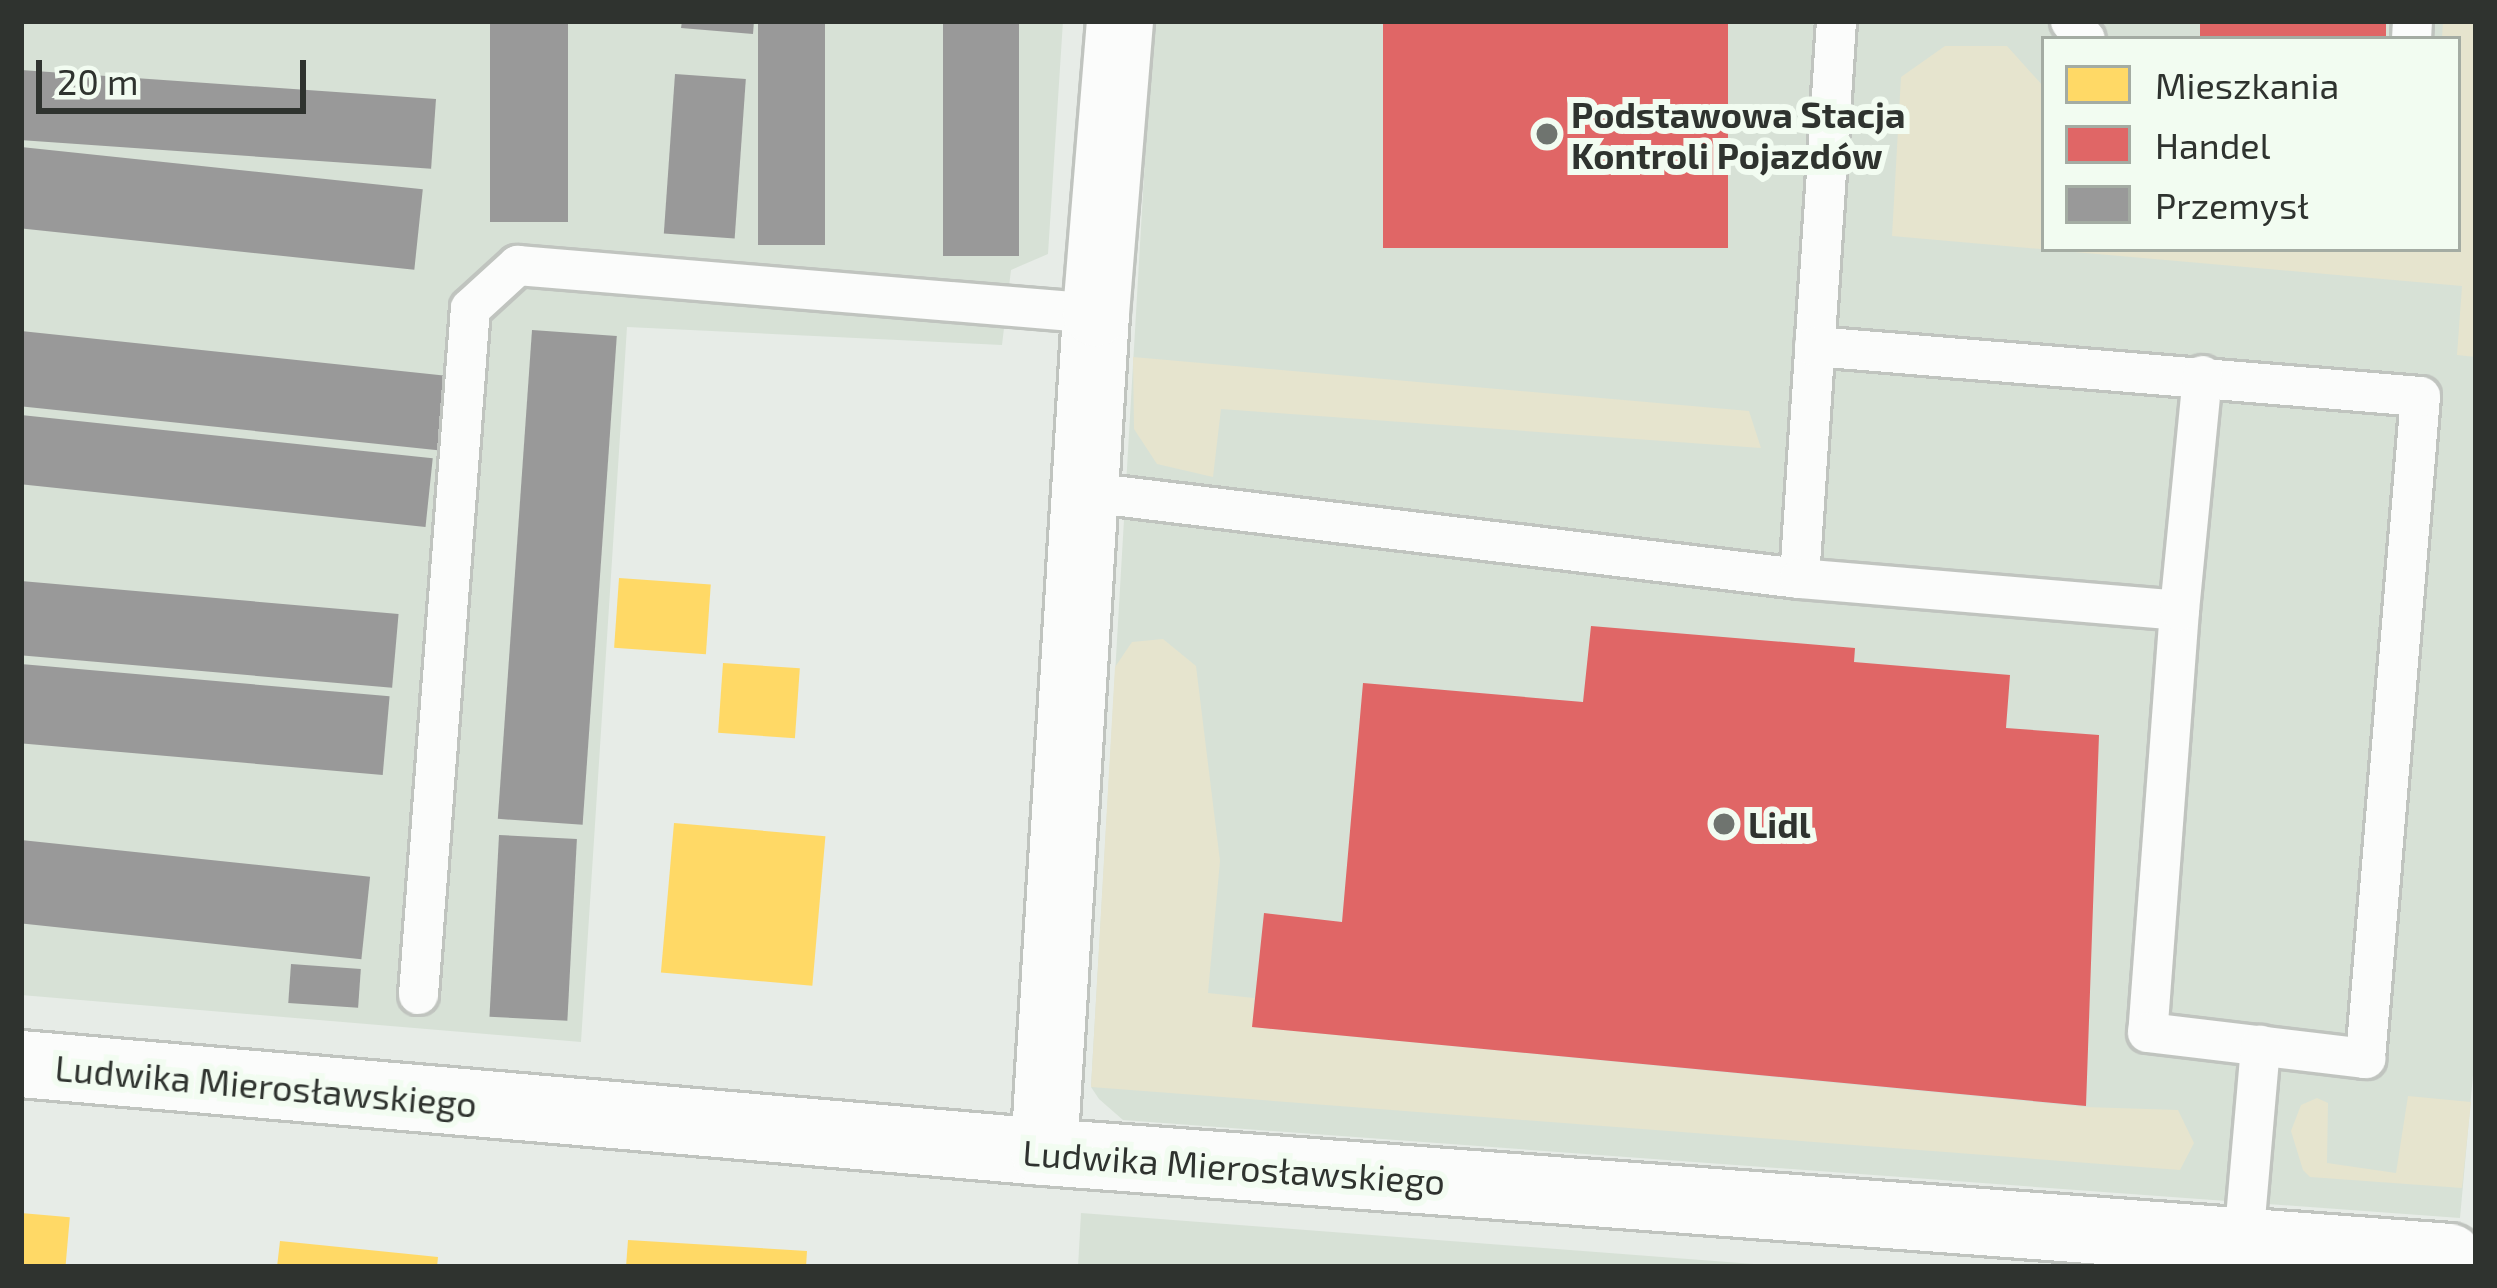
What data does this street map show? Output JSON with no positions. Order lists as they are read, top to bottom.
{
  "streets": {
    "street": ["Ludwika Mierosławskiego"]
  },
  "places": ["Podstawowa Stacja Kontroli Pojazdów", "Lidl"],
  "legend": ["Mieszkania", "Handel", "Przemysł"],
  "scale_bar": "20 m"
}
